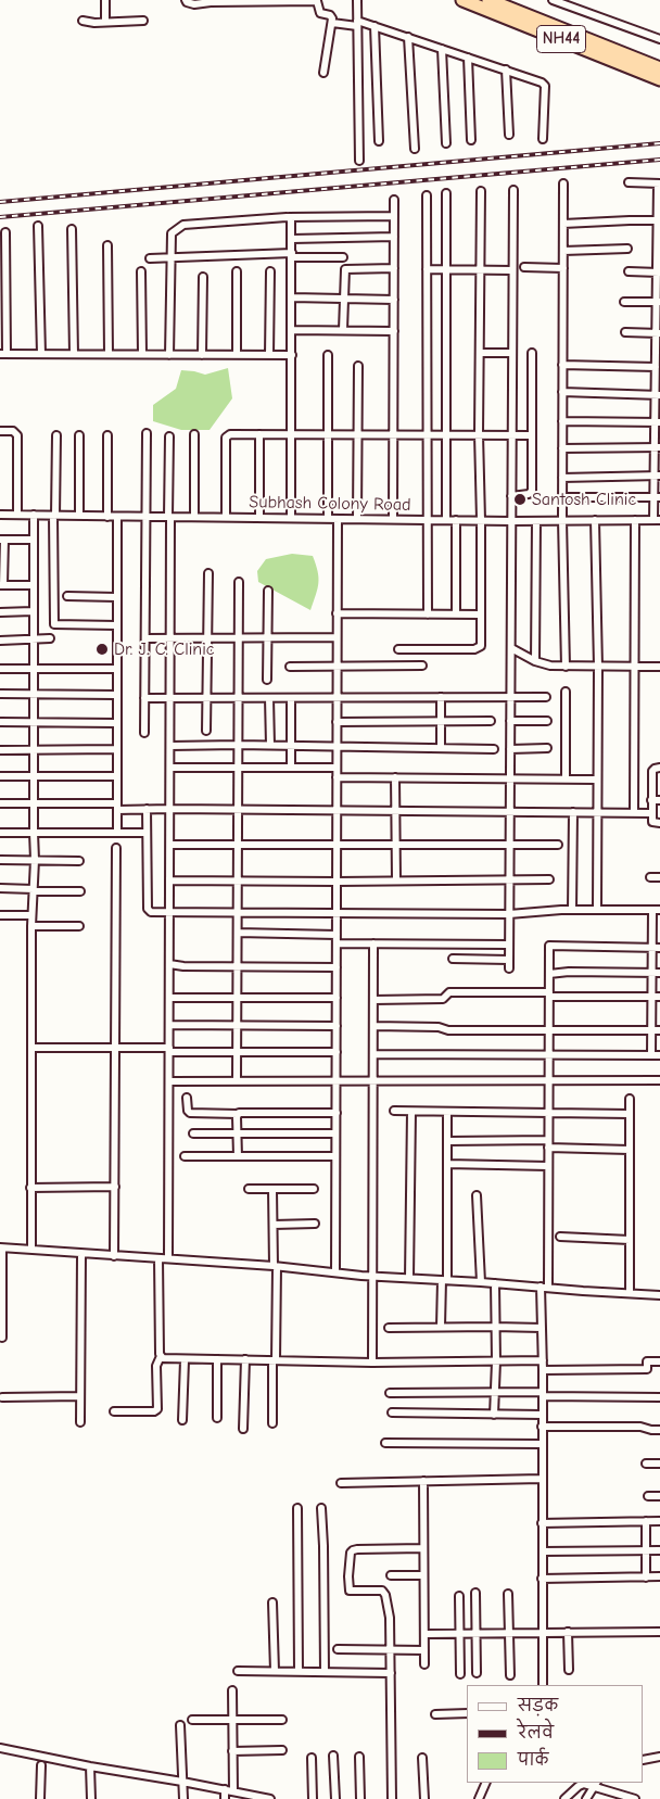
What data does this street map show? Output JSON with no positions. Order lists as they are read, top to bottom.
{
  "streets": {
    "highway": ["NH44"],
    "street": ["Subhash Colony Road"]
  },
  "places": ["Santosh Clinic", "Dr. J. C. Clinic"],
  "legend": ["सड़क", "रेलवे", "पार्क"]
}
